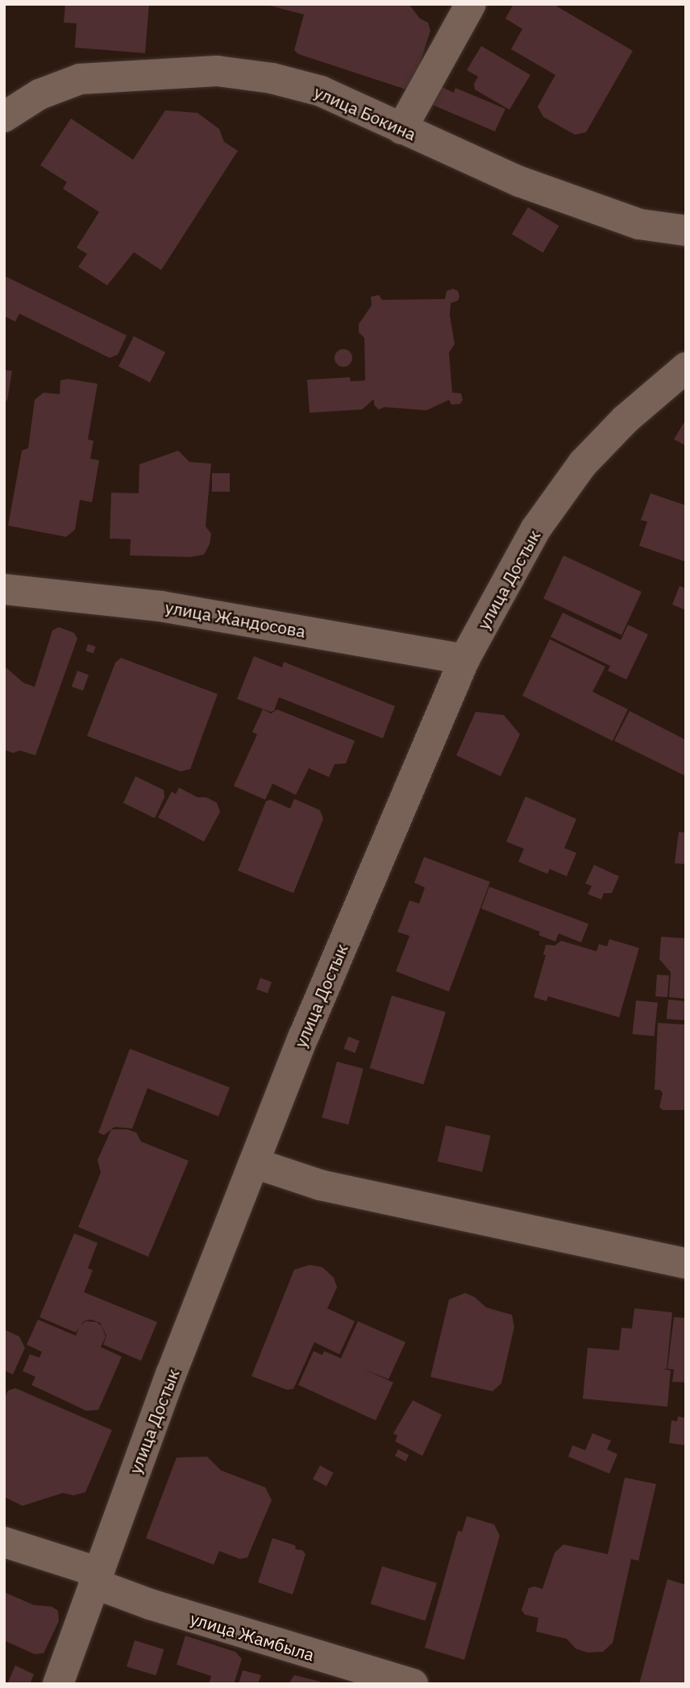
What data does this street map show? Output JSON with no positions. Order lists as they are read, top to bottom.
{
  "streets": {
    "street": [
      "улица Бокина",
      "улица Достык",
      "улица Жандосова",
      "улица Жамбыла"
    ]
  },
  "crossings": [
    ["улица Достык", "улица Жандосова"],
    ["улица Достык", "улица Жамбыла"]
  ]
}
